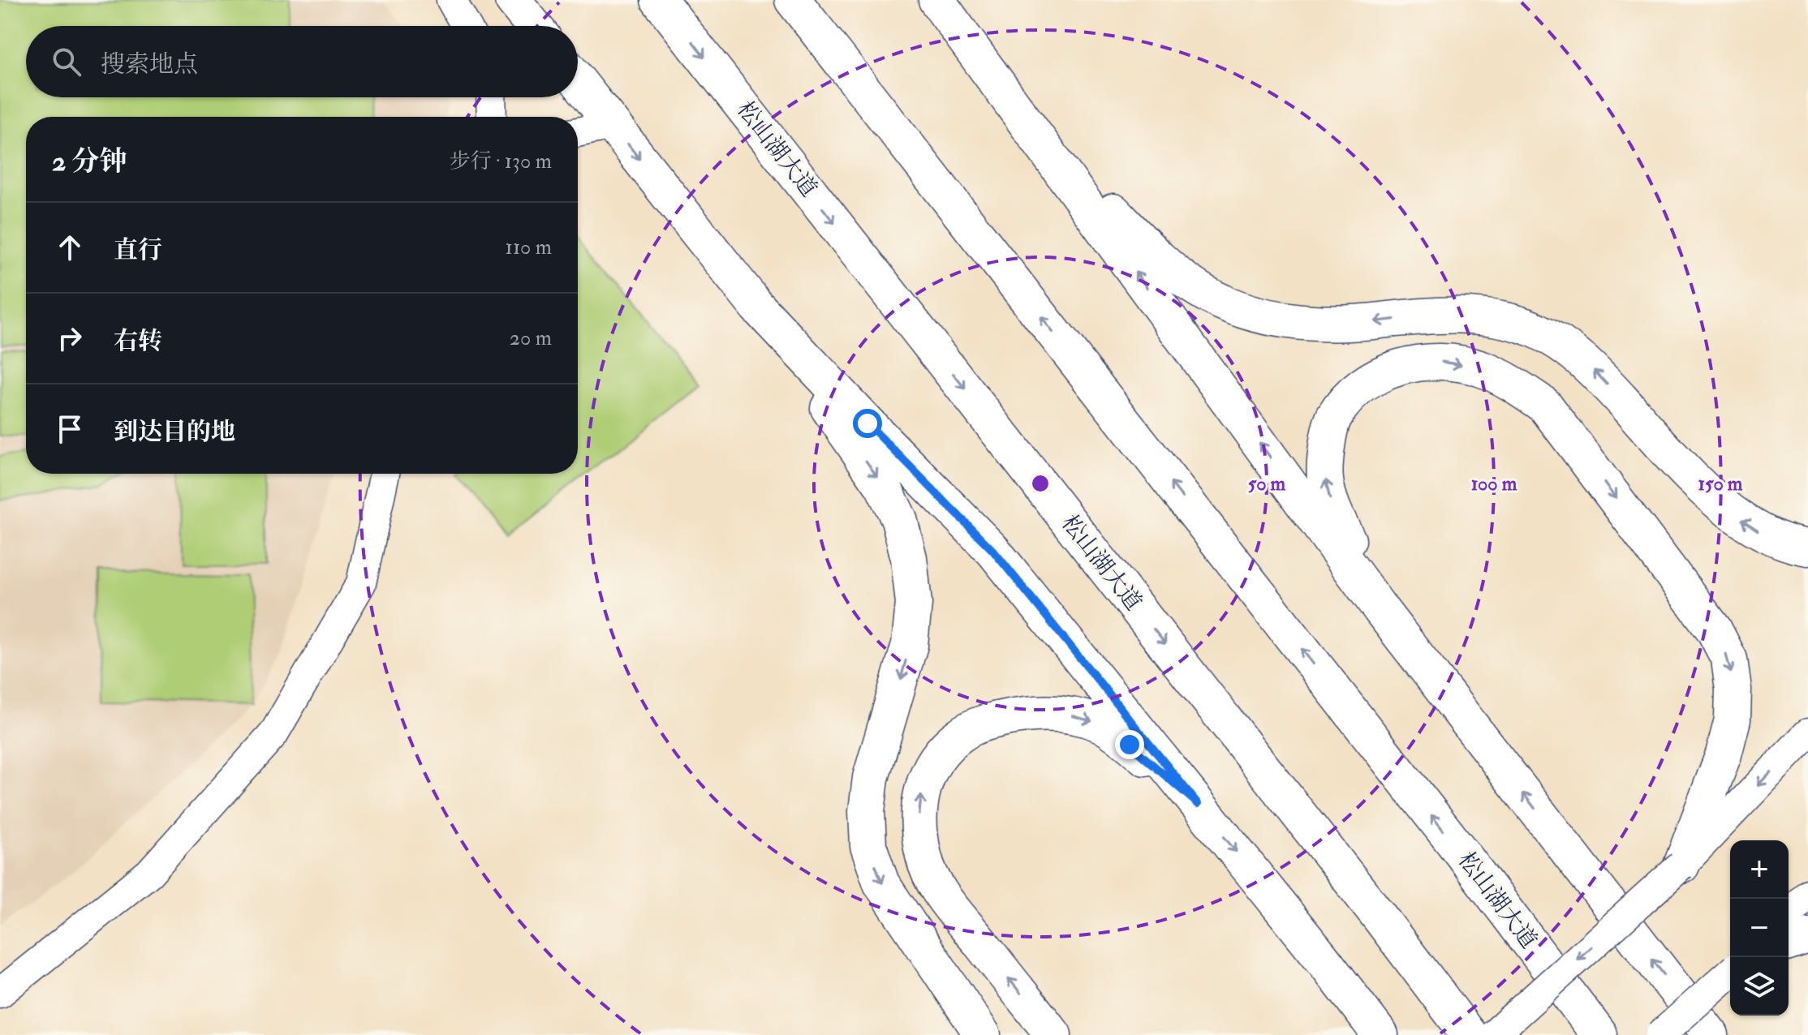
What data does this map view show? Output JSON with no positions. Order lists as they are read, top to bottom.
{
  "streets": {
    "main road": ["松山湖大道"]
  },
  "page": {
    "search": "搜索地点",
    "heading": ["2 分钟", "步行 · 130 m"],
    "list": [
      ["直行", "110 m"],
      ["右转", "20 m"],
      "到达目的地"
    ],
    "map_buttons": ["+", "−"]
  },
  "rings": ["50 m", "100 m", "150 m"]
}
